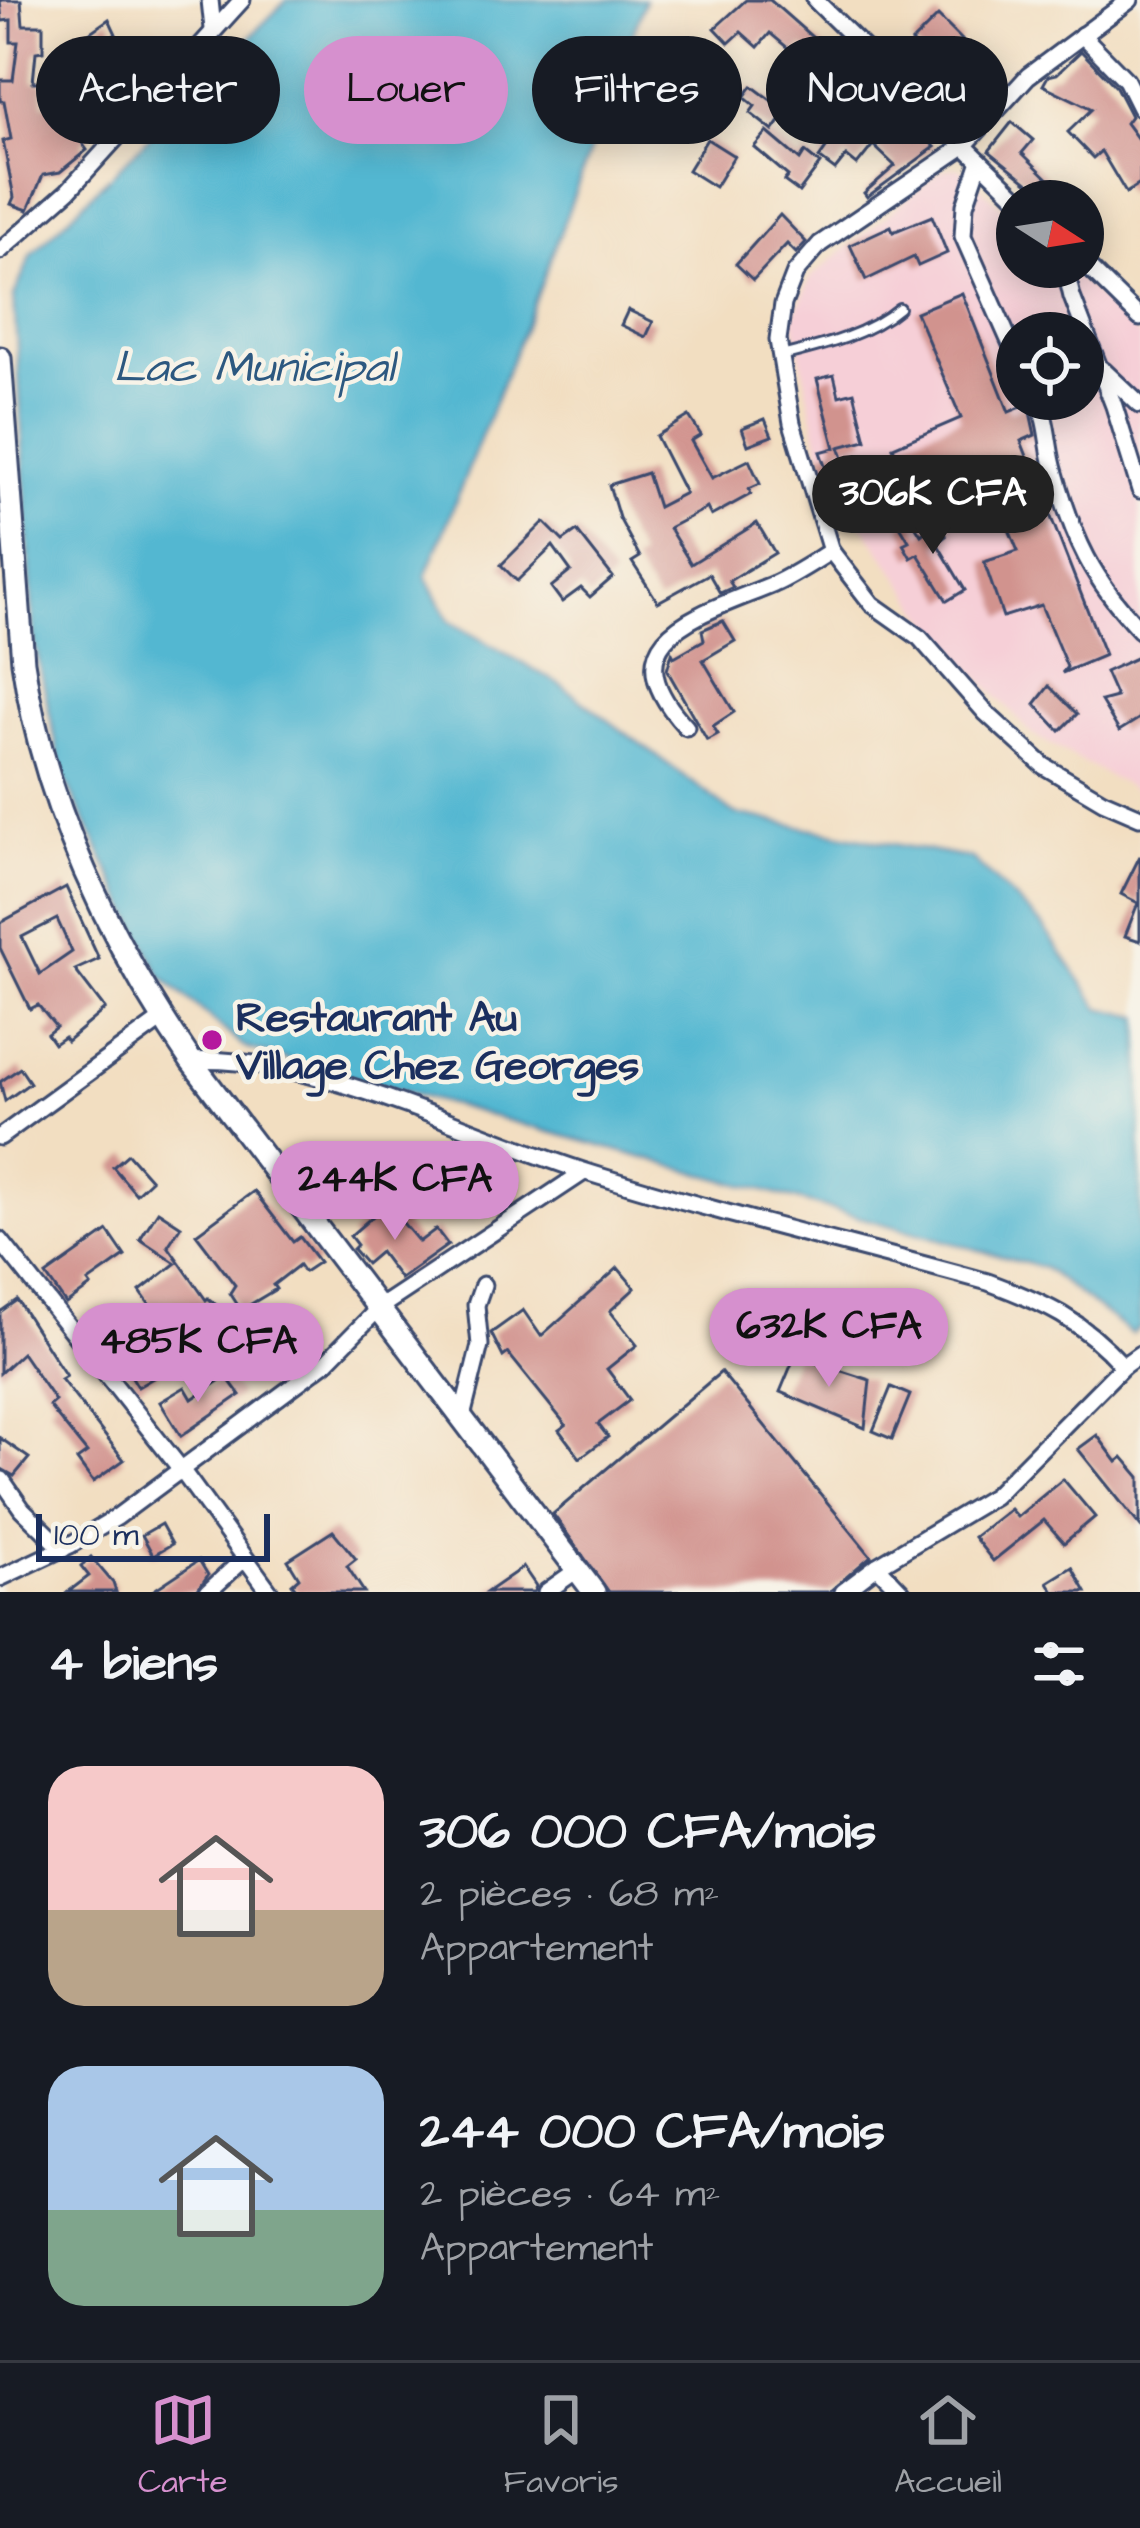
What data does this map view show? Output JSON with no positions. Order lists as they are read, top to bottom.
{
  "water": ["Lac Municipal"],
  "places": ["Restaurant Au Village Chez Georges"],
  "scale_bar": "100 m",
  "north": "right",
  "page": {
    "chip": [
      "Acheter",
      "Louer",
      "Filtres",
      "Nouveau"
    ],
    "price": [
      "306K CFA",
      "244K CFA",
      "632K CFA",
      "485K CFA"
    ],
    "scale": "100 m",
    "heading": "4 biens",
    "list": [
      {
        "name": "306 000 CFA/mois",
        "note": "2 pièces · 68 m² · Appartement"
      },
      {
        "name": "244 000 CFA/mois",
        "note": "2 pièces · 64 m² · Appartement"
      }
    ],
    "tabs": ["Carte", "Favoris", "Accueil"]
  }
}
